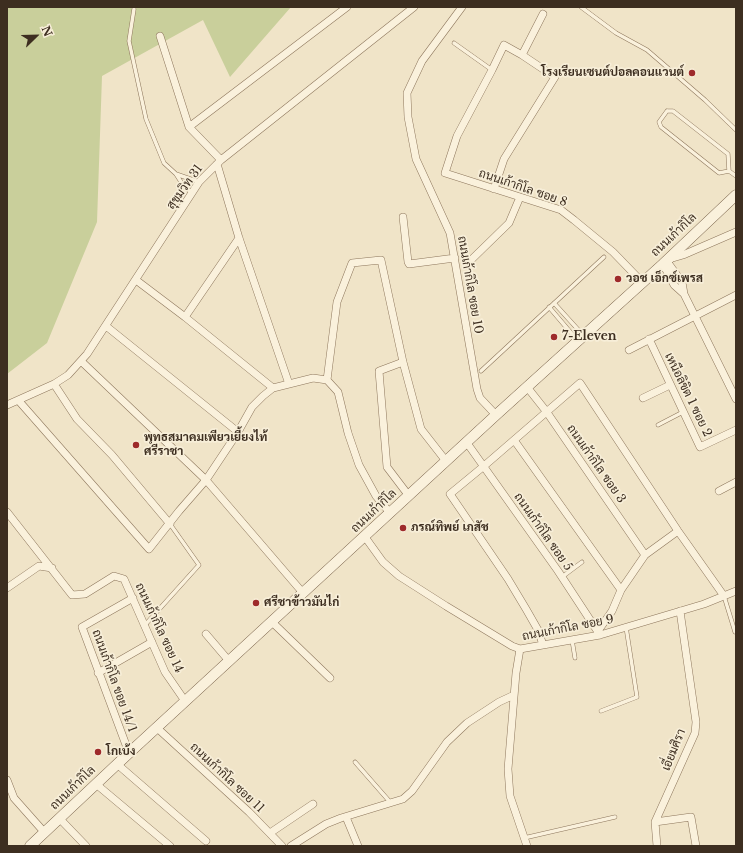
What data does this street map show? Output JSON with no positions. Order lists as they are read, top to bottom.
{
  "streets": {
    "main road": ["ถนนเก้ากิโล"],
    "street": [
      "สุขุมวิท 31",
      "ถนนเก้ากิโล ซอย 8",
      "ถนนเก้ากิโล ซอย 10",
      "เหนือลิขิต 1 ซอย 2",
      "ถนนเก้ากิโล ซอย 3",
      "ถนนเก้ากิโล ซอย 5",
      "ถนนเก้ากิโล ซอย 14",
      "ถนนเก้ากิโล ซอย 9",
      "ถนนเก้ากิโล ขอย 14/1",
      "เอี่ยมศิรา",
      "ถนนเก้ากิโล ซอย 11"
    ]
  },
  "crossings": [
    ["ถนนเก้ากิโล ซอย 8", "ถนนเก้ากิโล"],
    ["ถนนเก้ากิโล", "ถนนเก้ากิโล ซอย 10"],
    ["ถนนเก้ากิโล", "ถนนเก้ากิโล ซอย 3"],
    ["ถนนเก้ากิโล", "ถนนเก้ากิโล ซอย 5"],
    ["ถนนเก้ากิโล", "ถนนเก้ากิโล ซอย 14"],
    ["ถนนเก้ากิโล", "ถนนเก้ากิโล ซอย 9"],
    ["ถนนเก้ากิโล", "ถนนเก้ากิโล ขอย 14/1"],
    ["ถนนเก้ากิโล", "ถนนเก้ากิโล ซอย 11"],
    ["ถนนเก้ากิโล ซอย 5", "ถนนเก้ากิโล ซอย 9"],
    ["ถนนเก้ากิโล ซอย 14", "ถนนเก้ากิโล ขอย 14/1"],
    ["ถนนเก้ากิโล ซอย 9", "เอี่ยมศิรา"]
  ],
  "places": [
    "โรงเรียนเซนต์ปอลคอนแวนต์",
    "วอช เอ็กซ์เพรส",
    "7-Eleven",
    "พุทธสมาคมเพียวเยี้ยงไท้ ศรีราชา",
    "ภรณ์ทิพย์ เภสัช",
    "ศรีชาข้าวมันไก่",
    "โกเบ้ง"
  ],
  "north": "top right"
}
